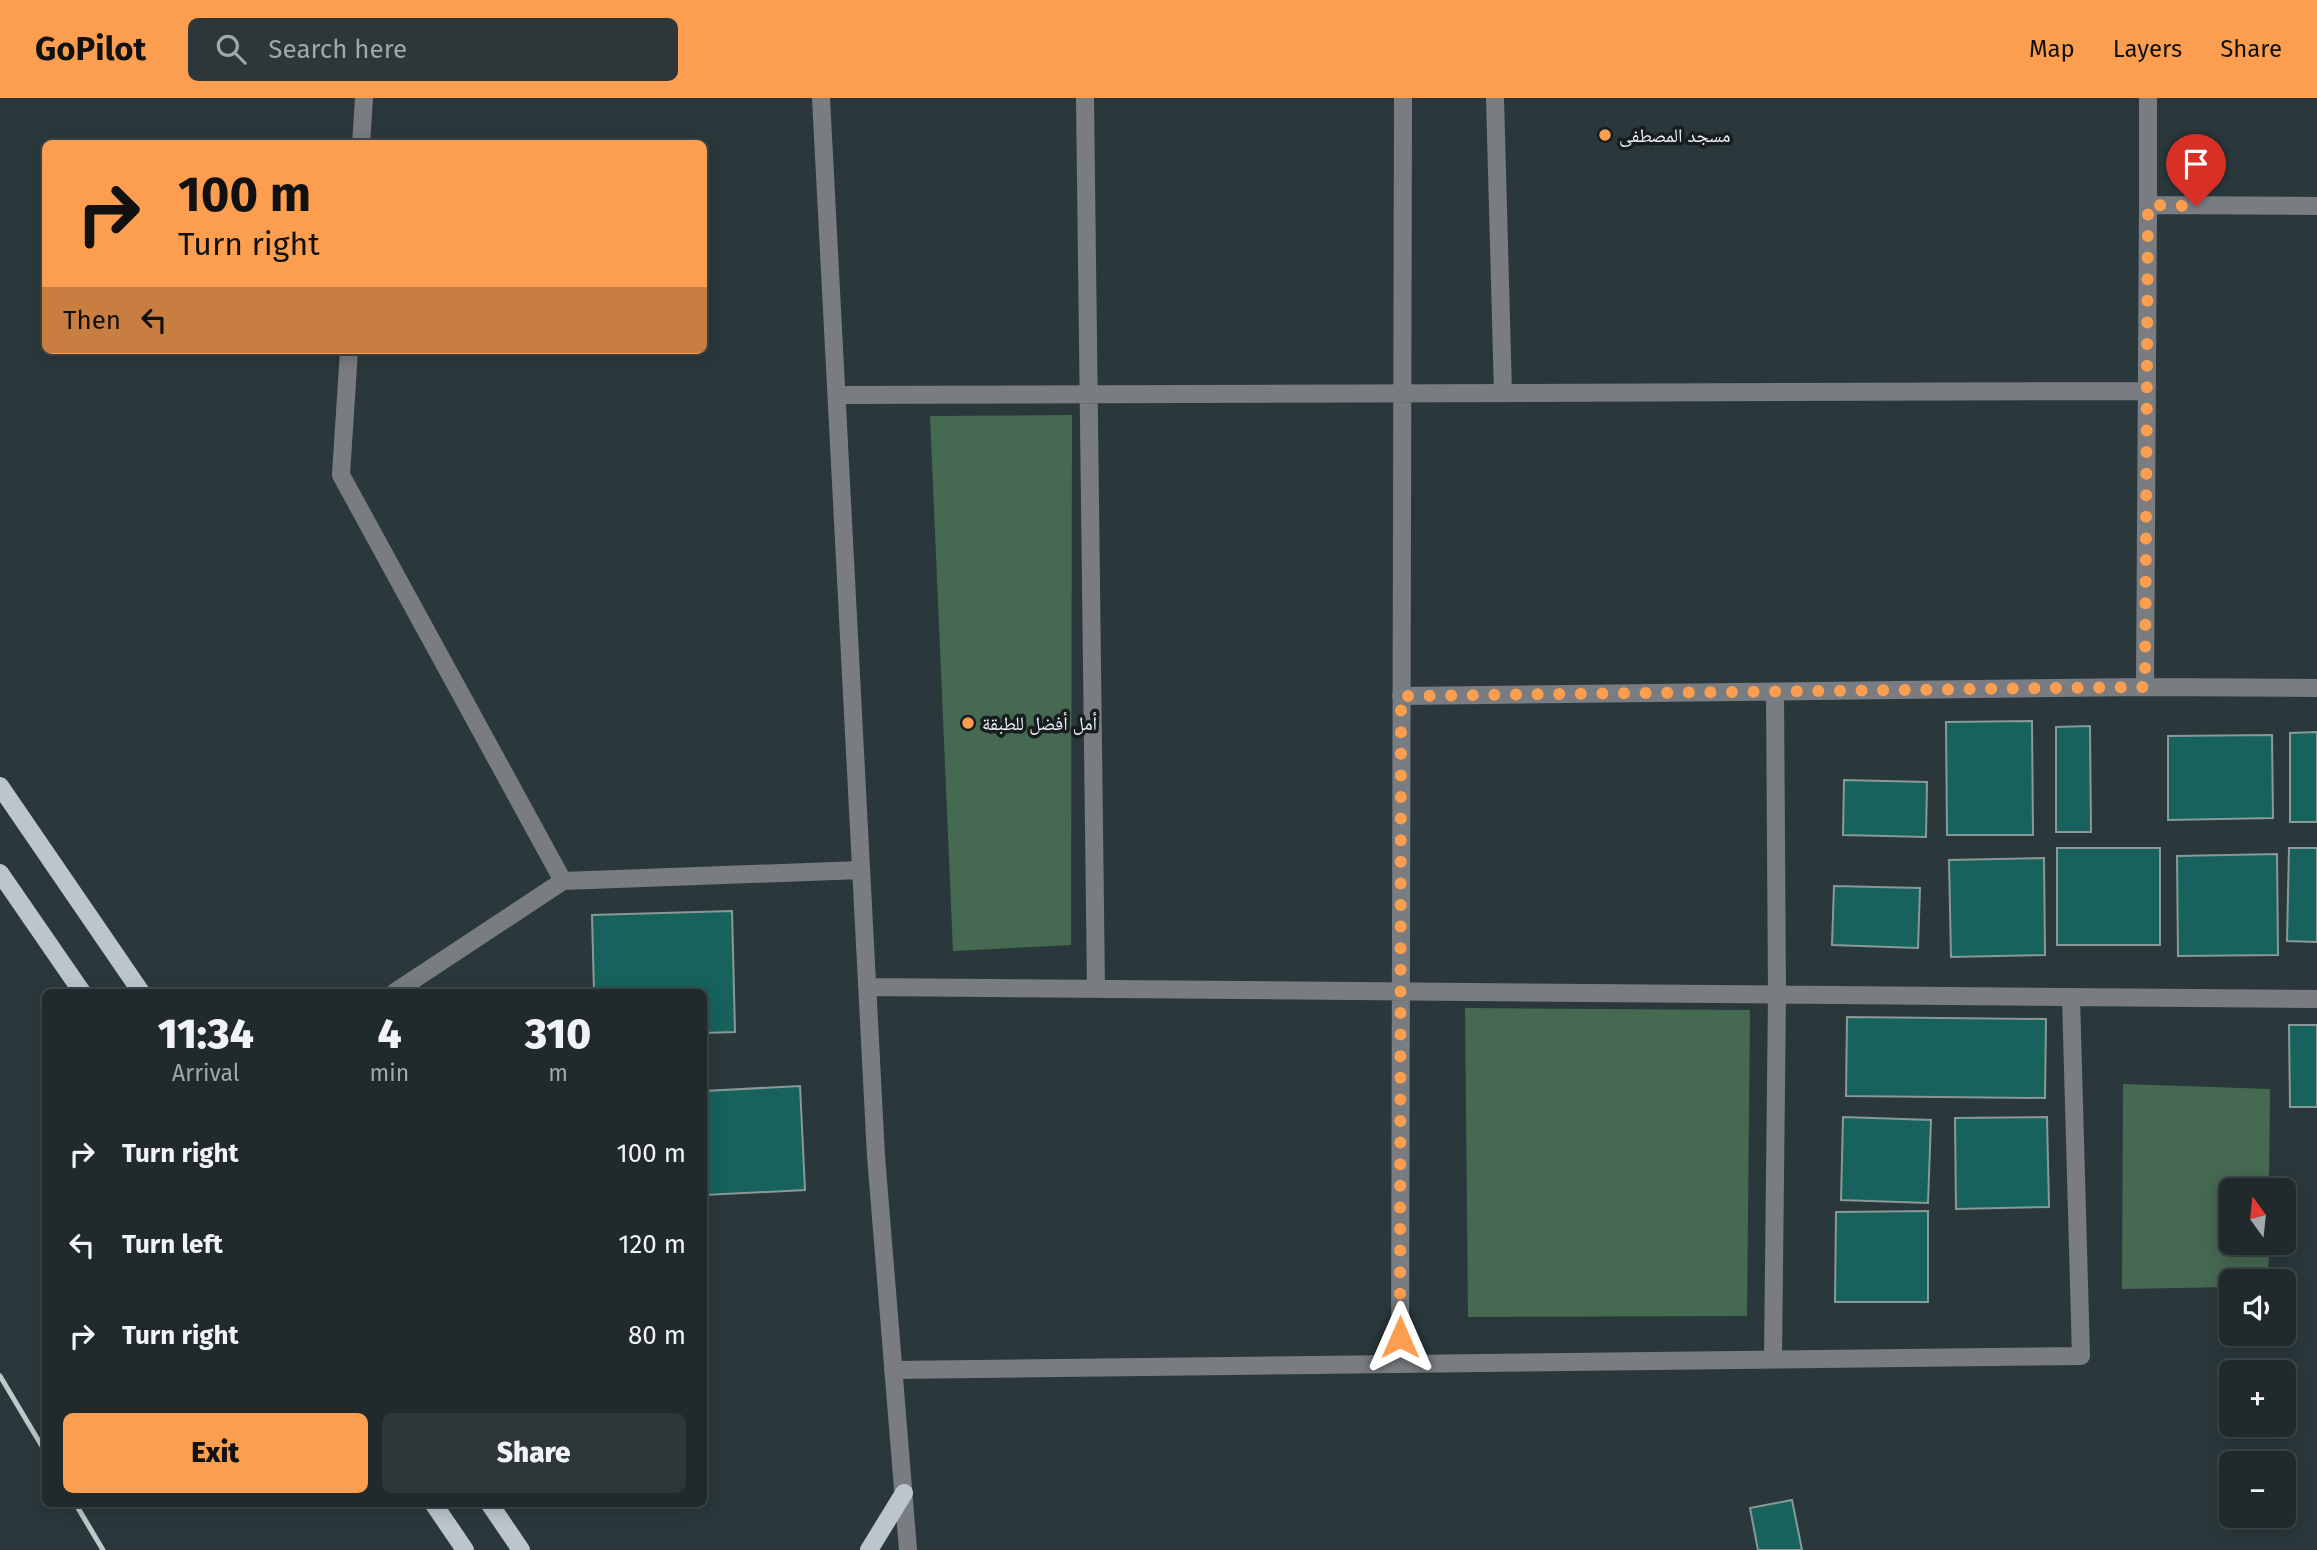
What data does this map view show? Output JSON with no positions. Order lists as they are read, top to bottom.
{
  "places": ["مسجد المصطفى", "أمل أفضل للطبقة"],
  "north": "top",
  "page": {
    "header": "GoPilot",
    "search": "Search here",
    "nav": ["Map", "Layers", "Share"],
    "turn": ["100 m", "Turn right"],
    "then": "Then",
    "eta": [
      "11:34",
      "Arrival",
      "4",
      "min",
      "310",
      "m"
    ],
    "list": [
      {
        "name": "Turn right",
        "value": "100 m"
      },
      {
        "name": "Turn left",
        "value": "120 m"
      },
      {
        "name": "Turn right",
        "value": "80 m"
      }
    ],
    "map_buttons": ["+", "−"],
    "buttons": ["Exit", "Share"]
  }
}
